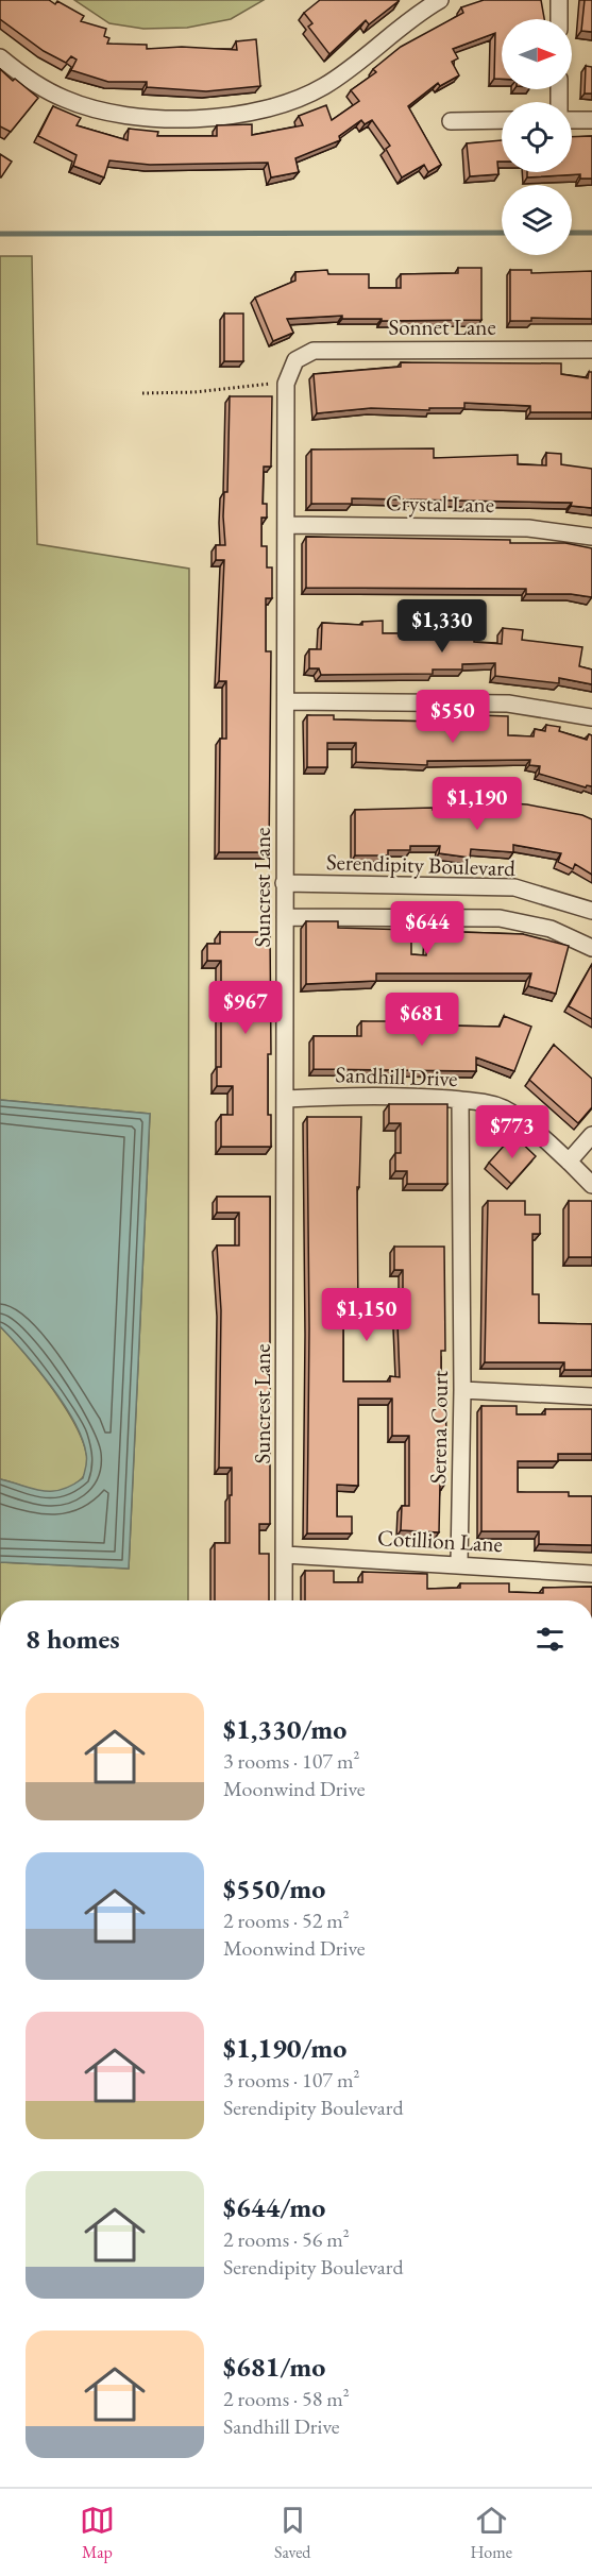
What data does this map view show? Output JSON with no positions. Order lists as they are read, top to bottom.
{
  "streets": {
    "street": [
      "Sonnet Lane",
      "Crystal Lane",
      "Serendipity Boulevard",
      "Suncrest Lane",
      "Sandhill Drive",
      "Serena Court",
      "Cotillion Lane"
    ]
  },
  "crossings": [
    ["Sonnet Lane", "Suncrest Lane"],
    ["Crystal Lane", "Suncrest Lane"],
    ["Serendipity Boulevard", "Suncrest Lane"],
    ["Suncrest Lane", "Sandhill Drive"],
    ["Suncrest Lane", "Cotillion Lane"],
    ["Sandhill Drive", "Serena Court"],
    ["Serena Court", "Cotillion Lane"]
  ],
  "north": "right",
  "page": {
    "price": [
      "$1,330",
      "$550",
      "$1,190",
      "$644",
      "$967",
      "$681",
      "$773",
      "$1,150"
    ],
    "heading": "8 homes",
    "list": [
      {
        "name": "$1,330/mo",
        "note": "3 rooms · 107 m² · Moonwind Drive"
      },
      {
        "name": "$550/mo",
        "note": "2 rooms · 52 m² · Moonwind Drive"
      },
      {
        "name": "$1,190/mo",
        "note": "3 rooms · 107 m² · Serendipity Boulevard"
      },
      {
        "name": "$644/mo",
        "note": "2 rooms · 56 m² · Serendipity Boulevard"
      },
      {
        "name": "$681/mo",
        "note": "2 rooms · 58 m² · Sandhill Drive"
      }
    ],
    "tabs": ["Map", "Saved", "Home"]
  }
}
